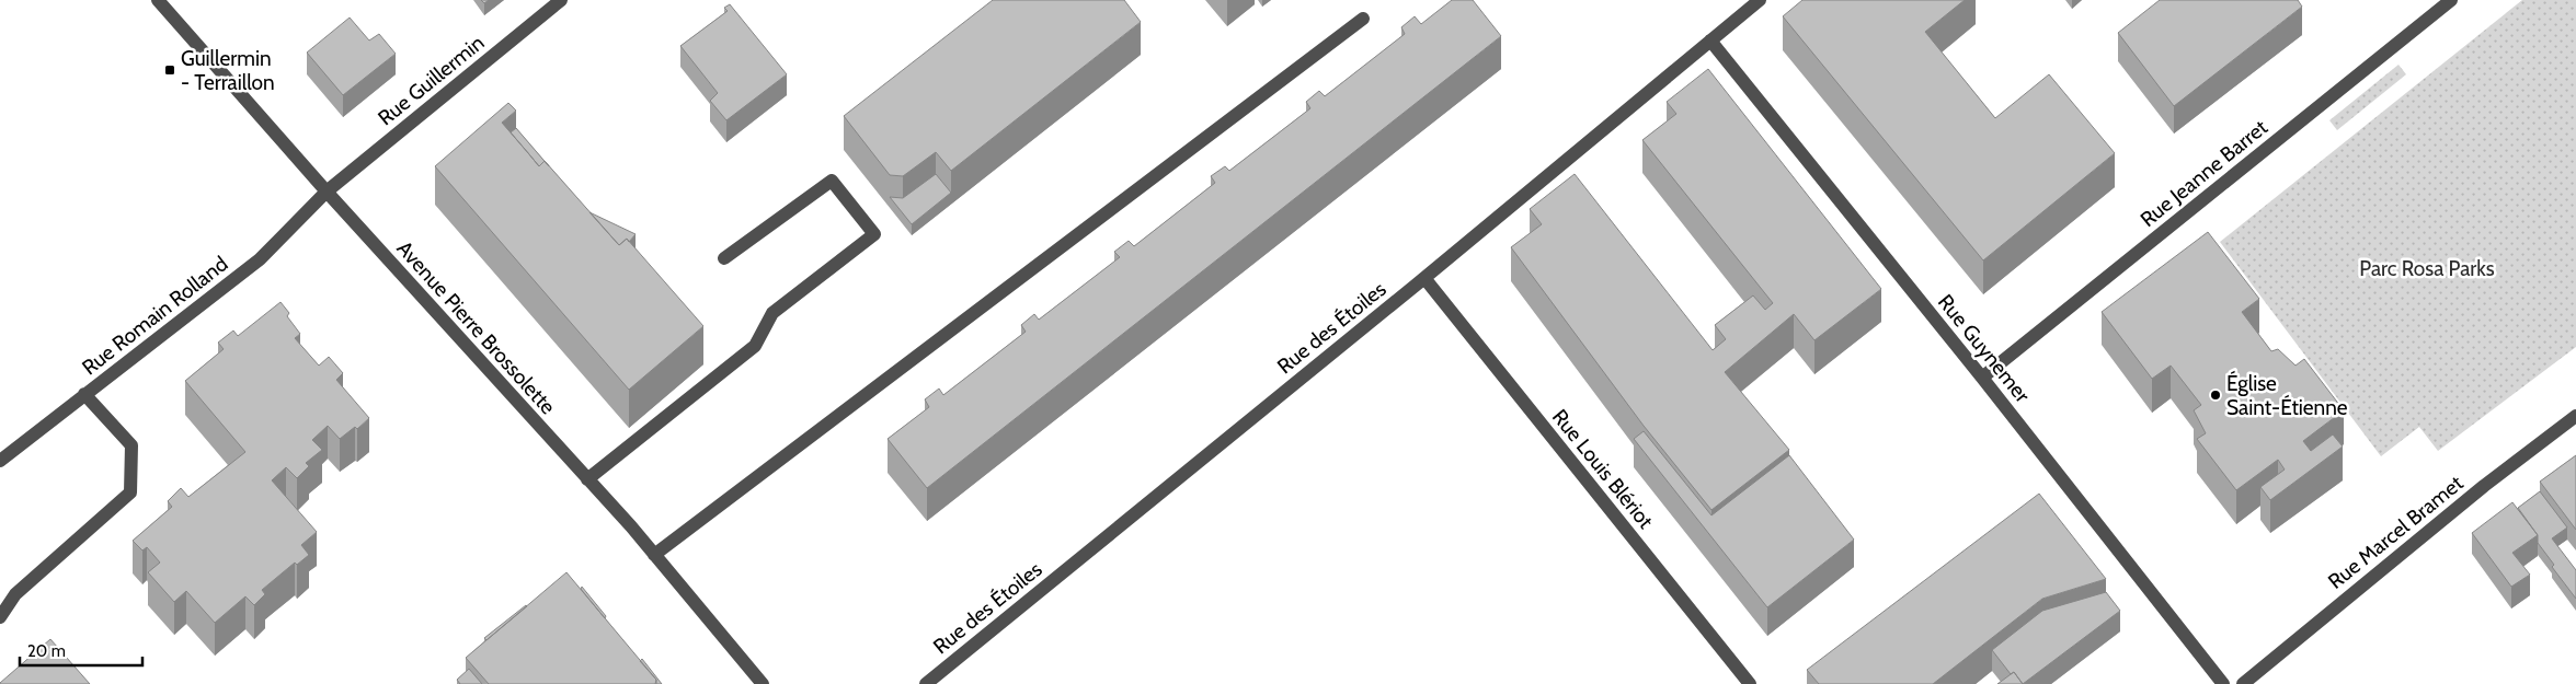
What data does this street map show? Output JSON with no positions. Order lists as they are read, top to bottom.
{
  "streets": {
    "street": [
      "Rue Guillermin",
      "Rue Jeanne Barret",
      "Rue Romain Rolland",
      "Avenue Pierre Brossolette",
      "Rue des Étoiles",
      "Rue Guynemer",
      "Rue Louis Blériot",
      "Rue Marcel Bramet"
    ]
  },
  "crossings": [
    ["Rue Guillermin", "Rue Romain Rolland"],
    ["Rue Guillermin", "Avenue Pierre Brossolette"],
    ["Rue Jeanne Barret", "Rue Guynemer"],
    ["Rue Romain Rolland", "Avenue Pierre Brossolette"],
    ["Rue des Étoiles", "Rue Guynemer"],
    ["Rue des Étoiles", "Rue Louis Blériot"]
  ],
  "parks": ["Parc Rosa Parks"],
  "places": {
    "transit": ["Guillermin - Terraillon"],
    "other": ["Église Saint-Étienne"]
  },
  "scale_bar": "20 m"
}
